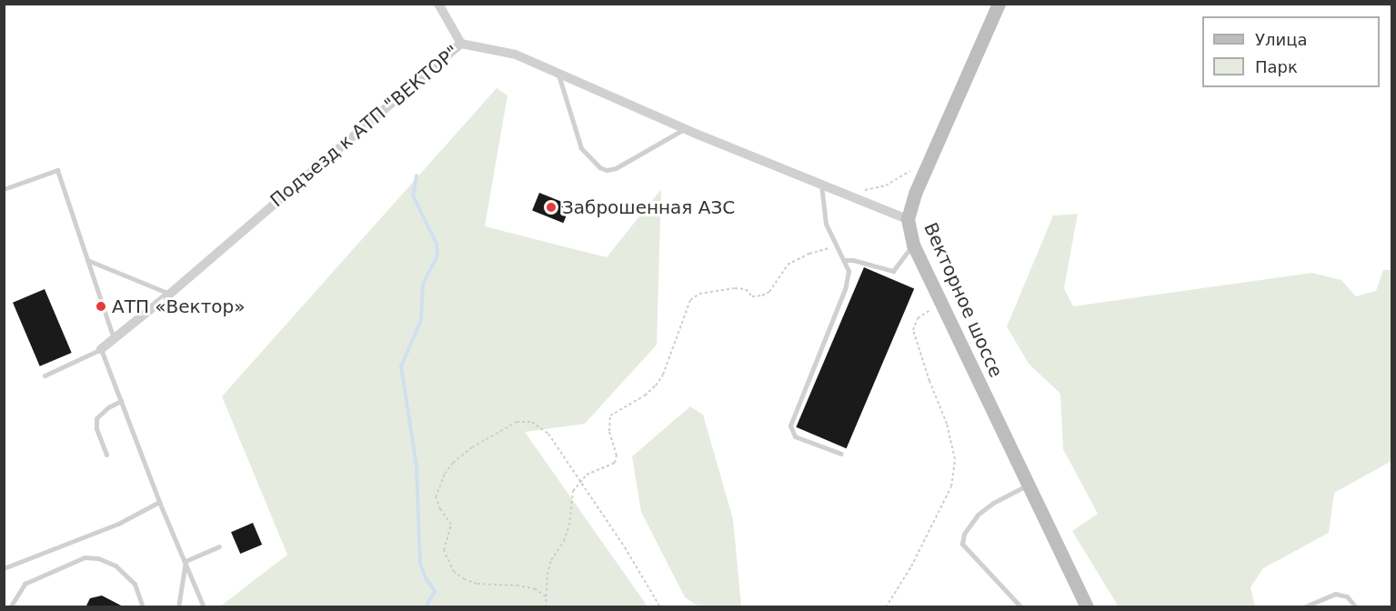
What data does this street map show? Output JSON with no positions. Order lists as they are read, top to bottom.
{
  "streets": {
    "main road": ["Векторное шоссе"],
    "street": ["Подъезд к АТП \"ВЕКТОР\""]
  },
  "crossings": [
    ["Подъезд к АТП \"ВЕКТОР\"", "Векторное шоссе"]
  ],
  "places": ["Заброшенная АЗС", "АТП «Вектор»"],
  "legend": ["Улица", "Парк"]
}
